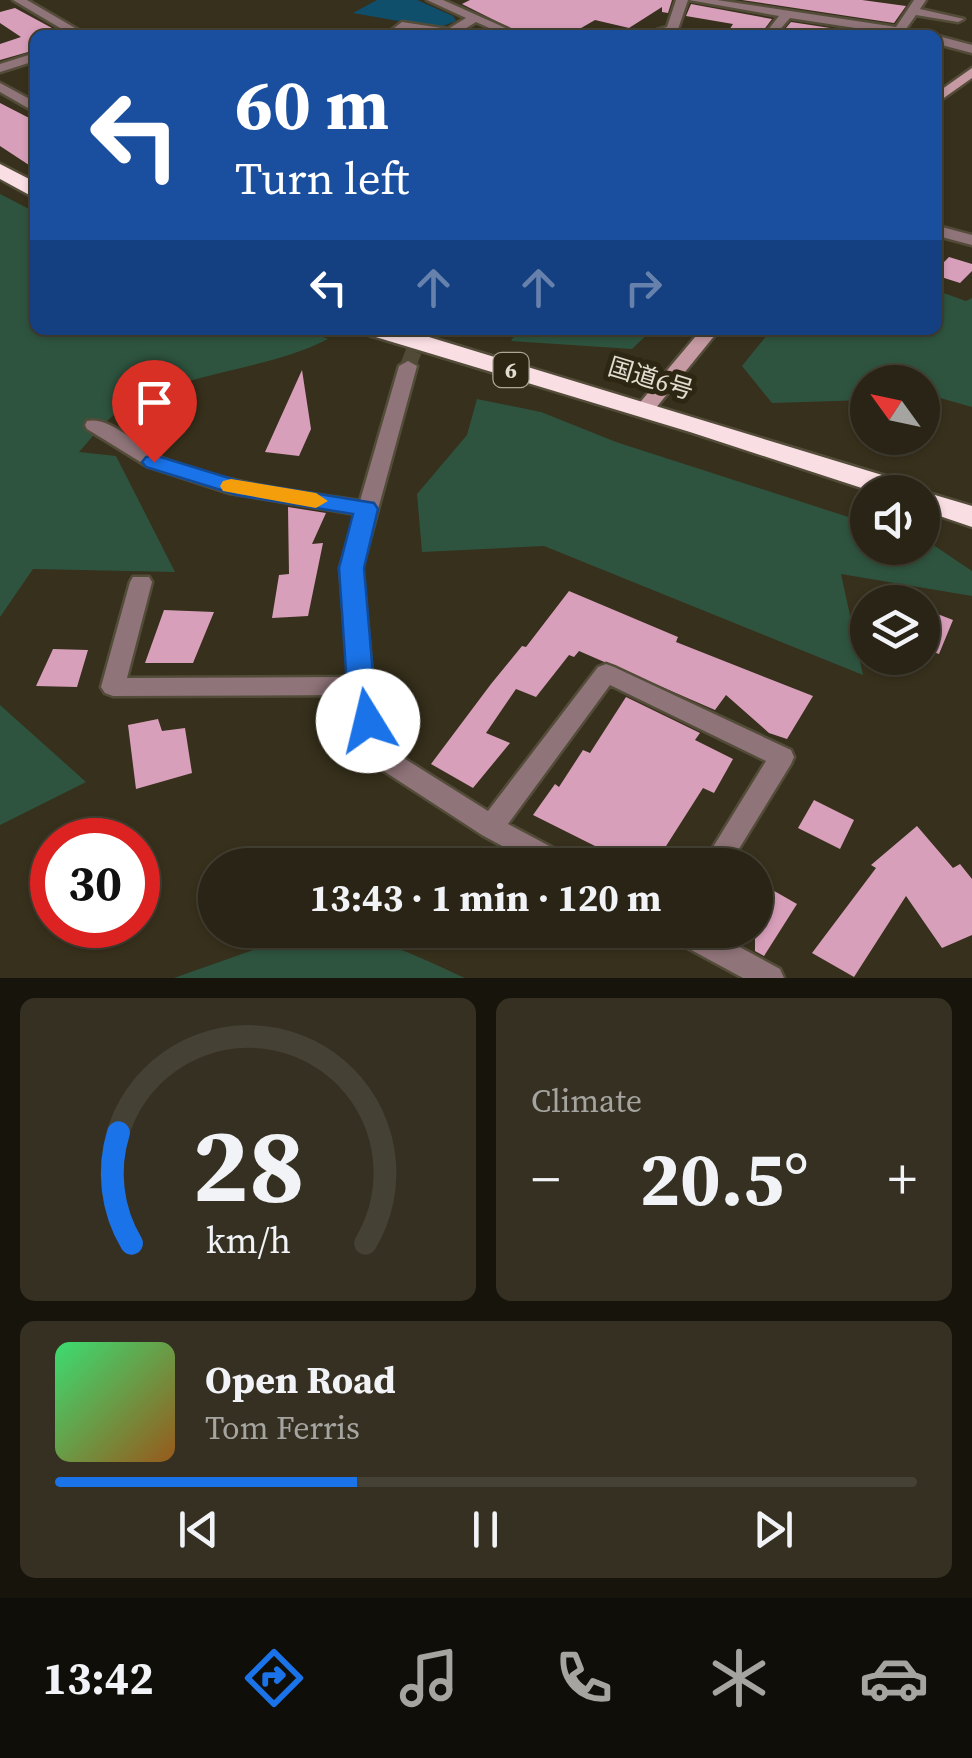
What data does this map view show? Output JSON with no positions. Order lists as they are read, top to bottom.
{
  "streets": {
    "highway": ["6", "国道6号"]
  },
  "north": "top left",
  "page": {
    "turn": ["60 m", "Turn left"],
    "limit": "30",
    "trip": "13:43 · 1 min · 120 m",
    "tile": "Climate",
    "heat": ["−", "20.5°", "+"],
    "song": ["Open Road", "Tom Ferris"],
    "tabs": "13:42",
    "gauge": ["28", "km/h"]
  }
}
